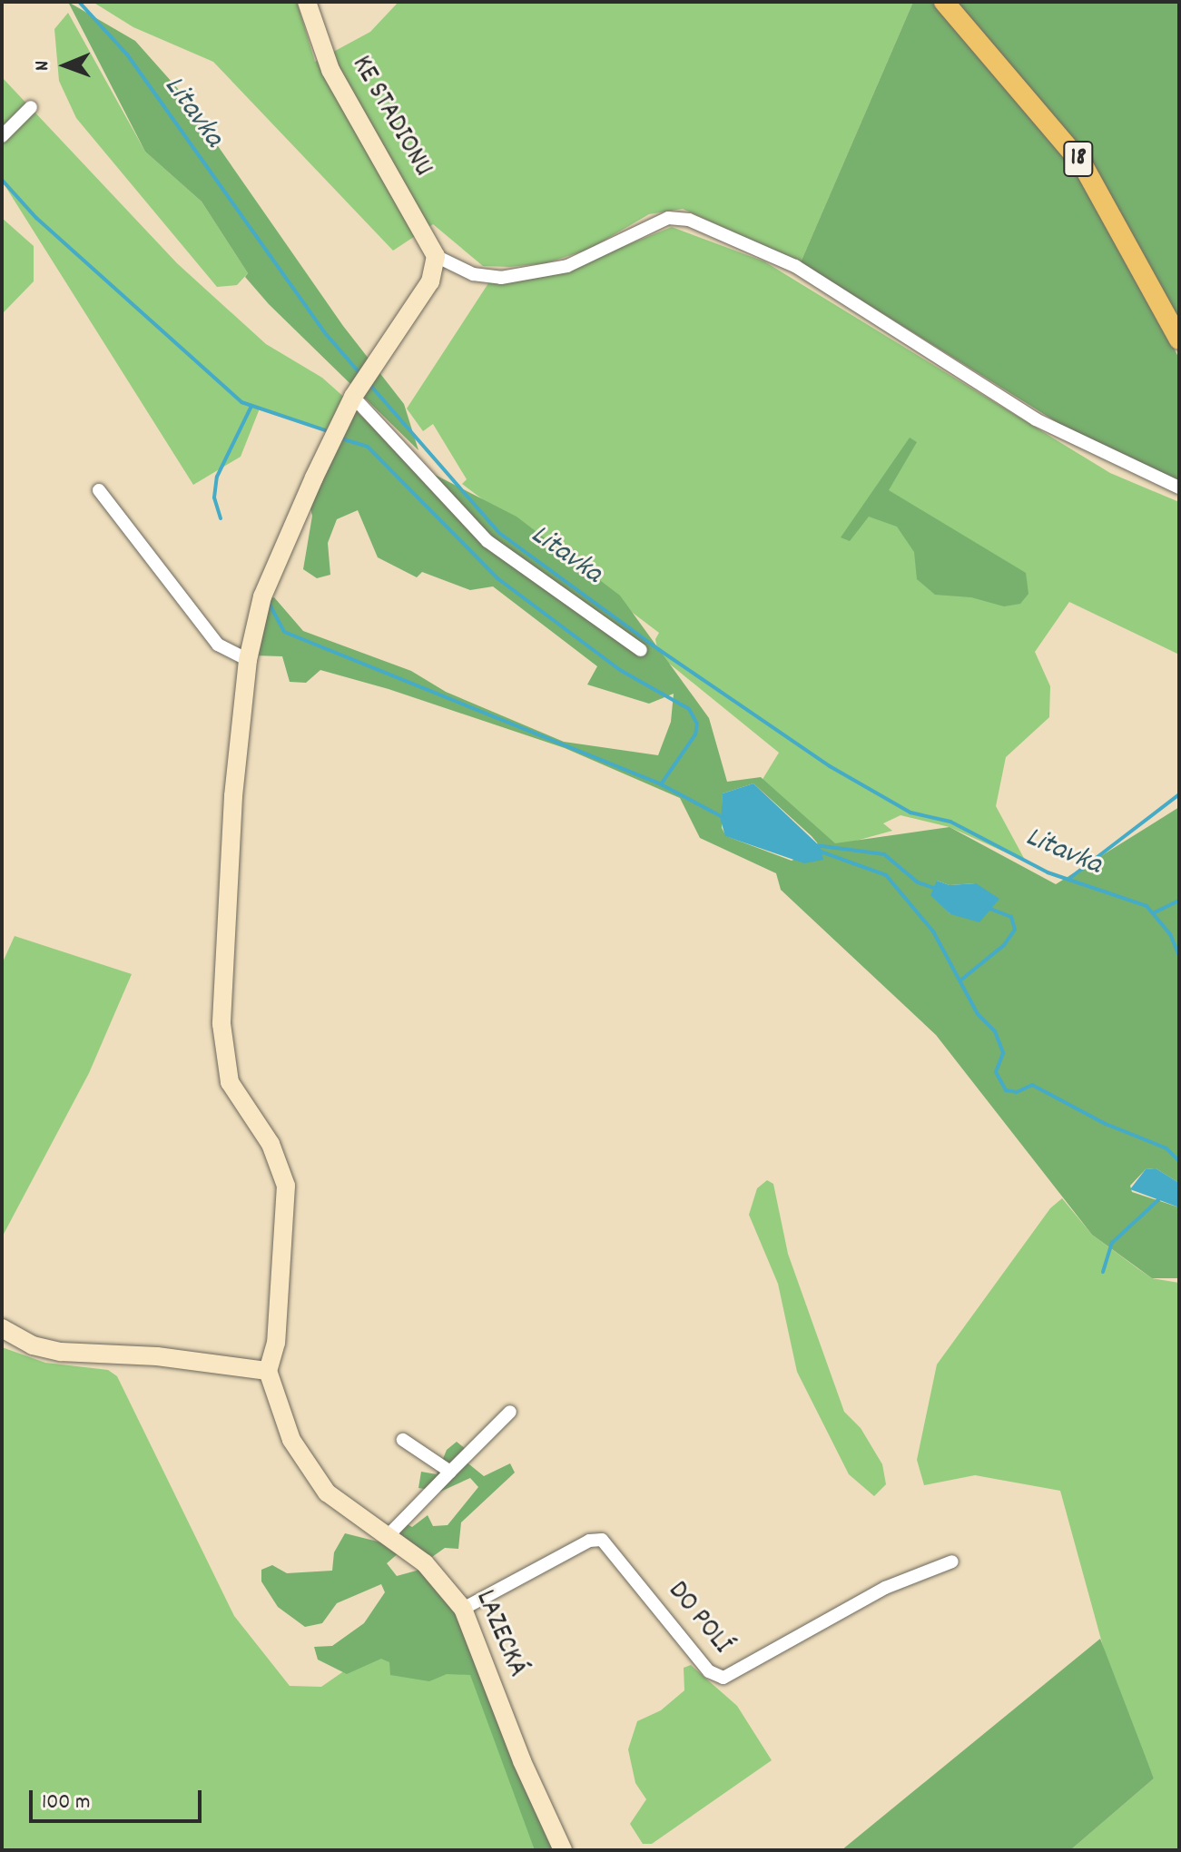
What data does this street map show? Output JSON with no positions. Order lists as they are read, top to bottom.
{
  "streets": {
    "main road": ["18"],
    "street": ["KE STADIONU", "DO POLÍ", "LAZECKÁ"]
  },
  "crossings": [
    ["DO POLÍ", "LAZECKÁ"]
  ],
  "water": ["Litavka"],
  "scale_bar": "100 m",
  "north": "left"
}
